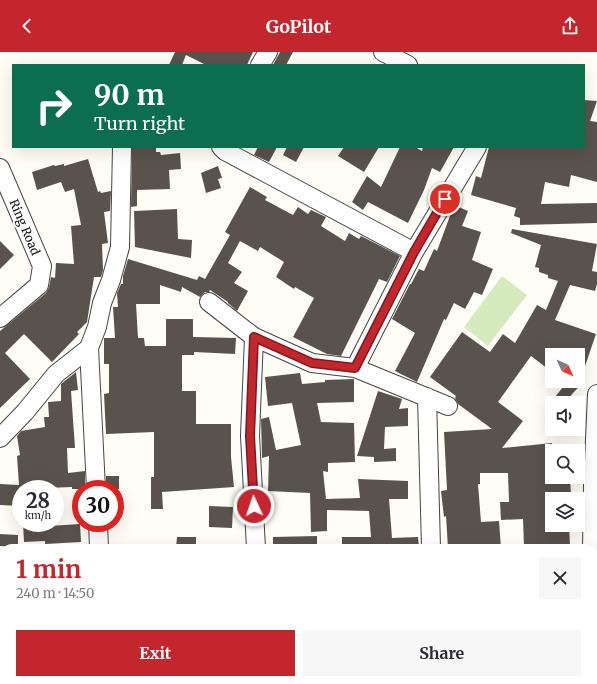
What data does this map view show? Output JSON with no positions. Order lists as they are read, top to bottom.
{
  "streets": {
    "street": ["Ring Road"]
  },
  "north": "bottom right",
  "page": {
    "header": "GoPilot",
    "turn": ["90 m", "Turn right"],
    "speed": "28 km/h",
    "limit": "30",
    "heading": ["1 min", "240 m · 14:50"],
    "buttons": ["Exit", "Share"]
  }
}
